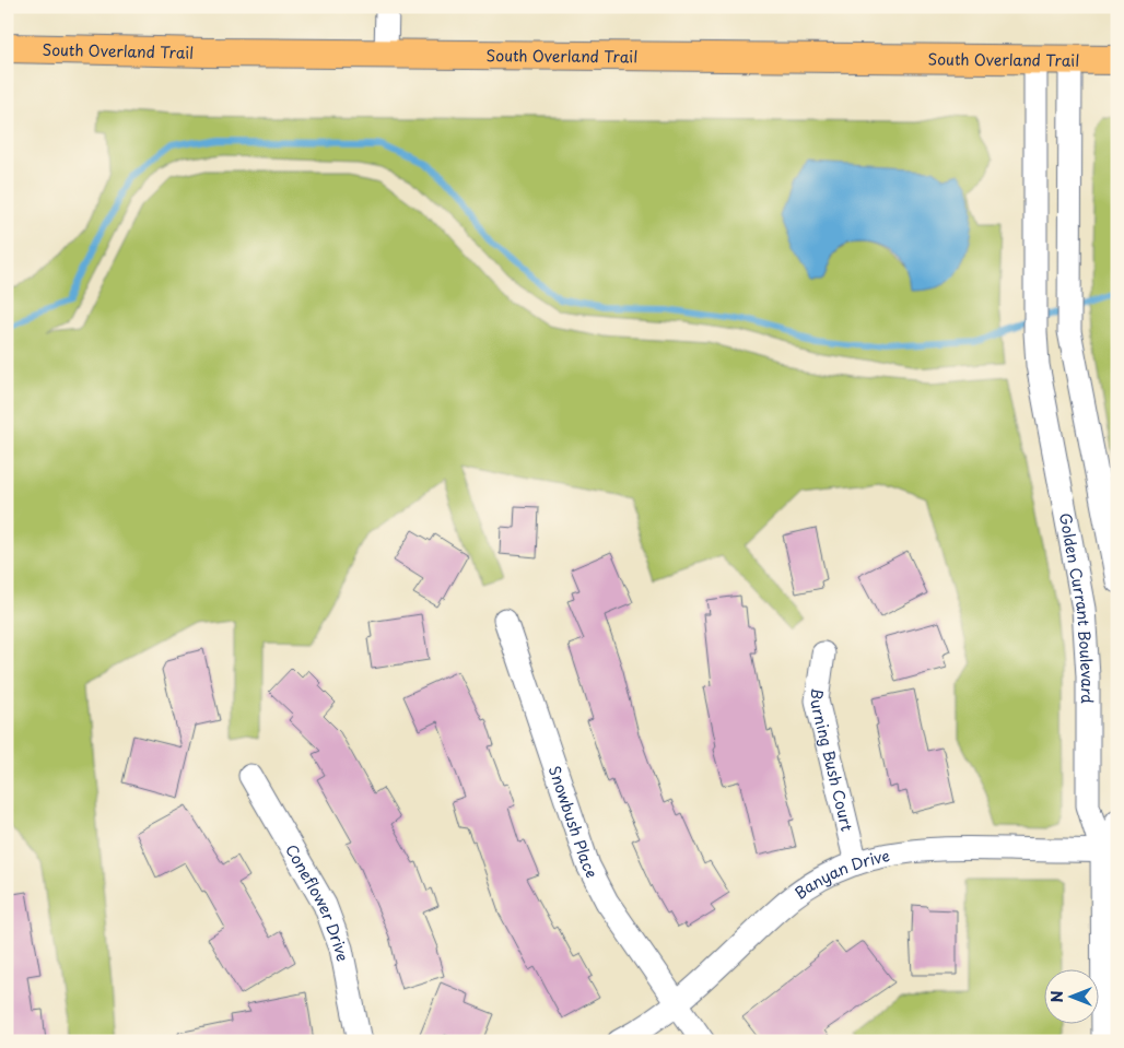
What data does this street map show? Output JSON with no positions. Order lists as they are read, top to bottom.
{
  "streets": {
    "main road": ["South Overland Trail"],
    "street": [
      "Golden Currant Boulevard",
      "Burning Bush Court",
      "Snowbush Place",
      "Banyan Drive",
      "Coneflower Drive"
    ]
  },
  "crossings": [
    ["South Overland Trail", "Golden Currant Boulevard"],
    ["Golden Currant Boulevard", "Banyan Drive"],
    ["Burning Bush Court", "Banyan Drive"],
    ["Snowbush Place", "Banyan Drive"]
  ],
  "north": "left"
}
